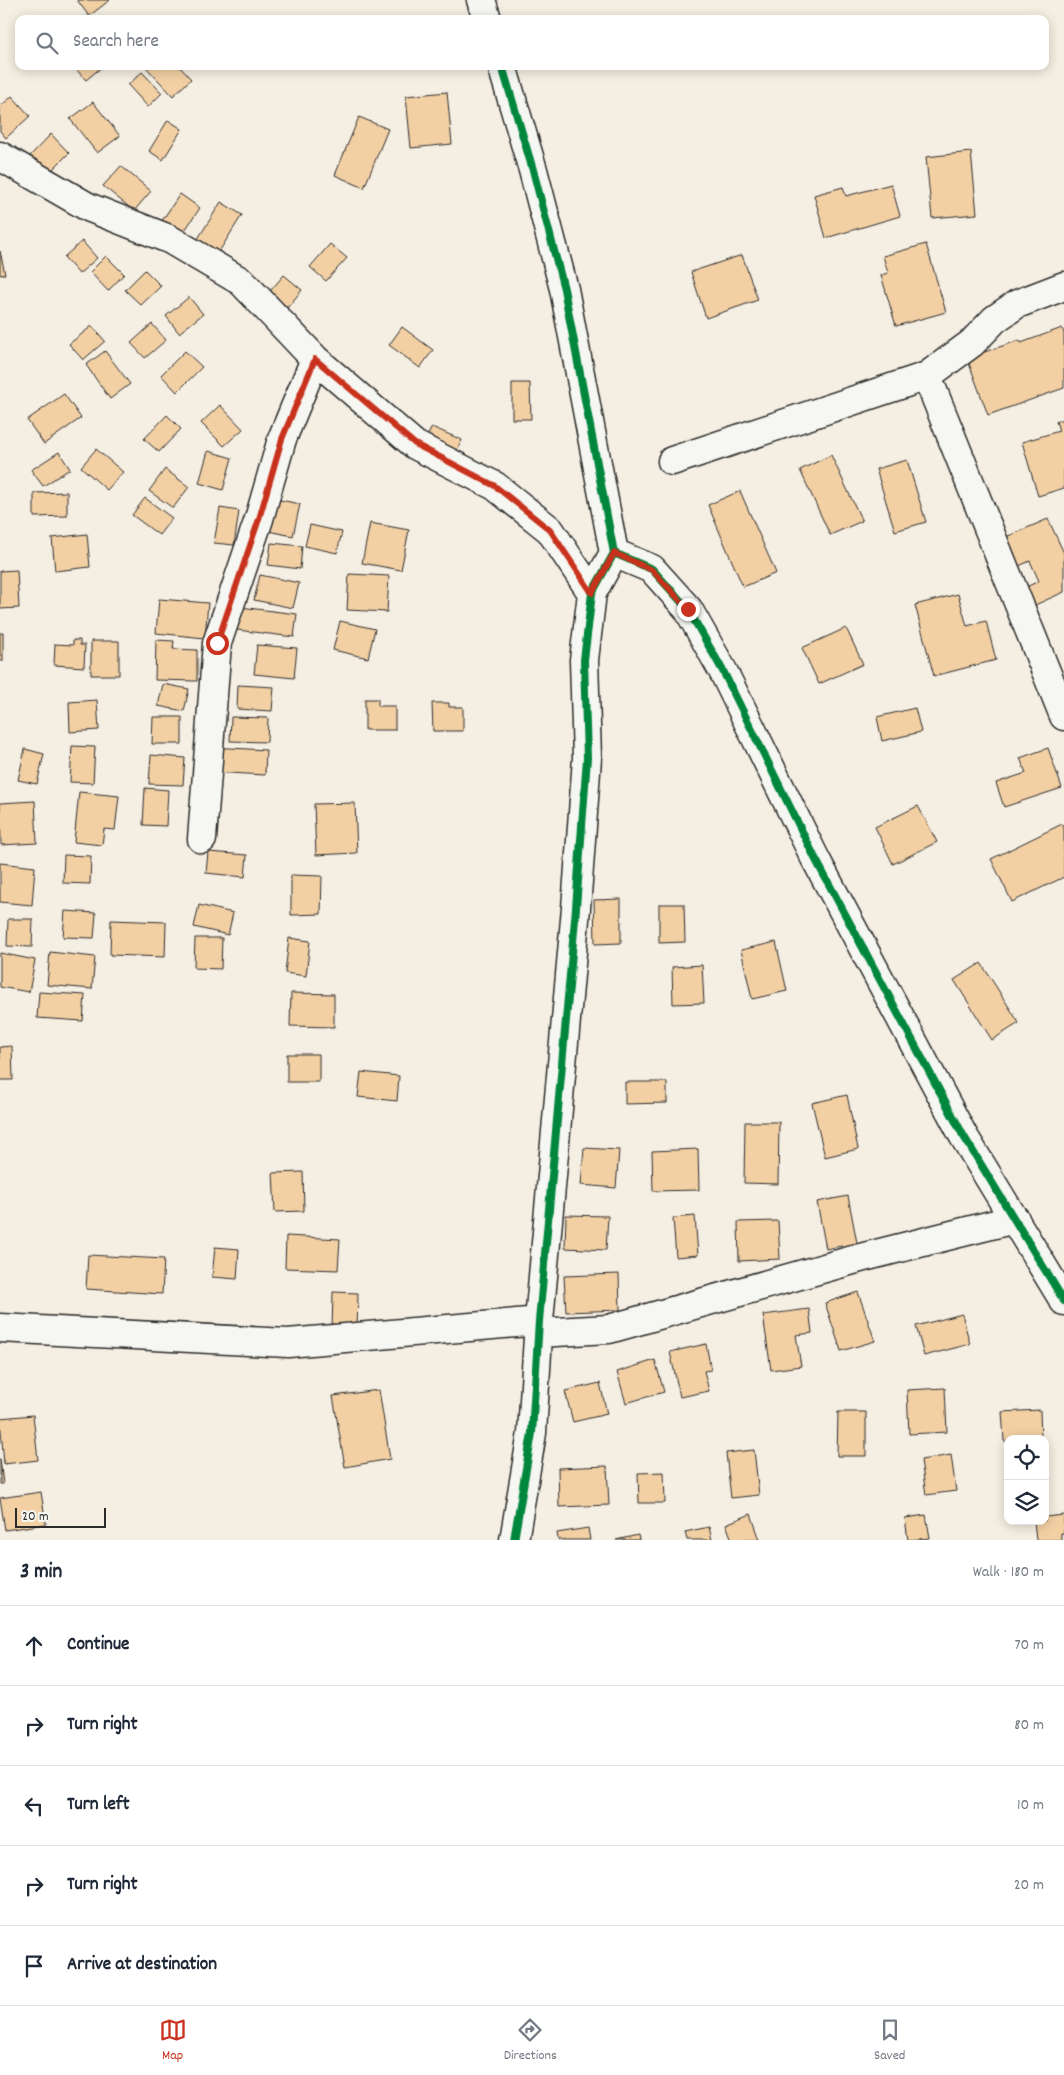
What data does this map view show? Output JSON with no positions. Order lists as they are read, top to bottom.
{
  "scale_bar": "20 m",
  "page": {
    "search": "Search here",
    "scale": "20 m",
    "heading": ["3 min", "Walk · 180 m"],
    "list": [
      ["Continue", "70 m"],
      ["Turn right", "80 m"],
      ["Turn left", "10 m"],
      ["Turn right", "20 m"],
      "Arrive at destination"
    ],
    "nav": ["Map", "Directions", "Saved"]
  }
}
